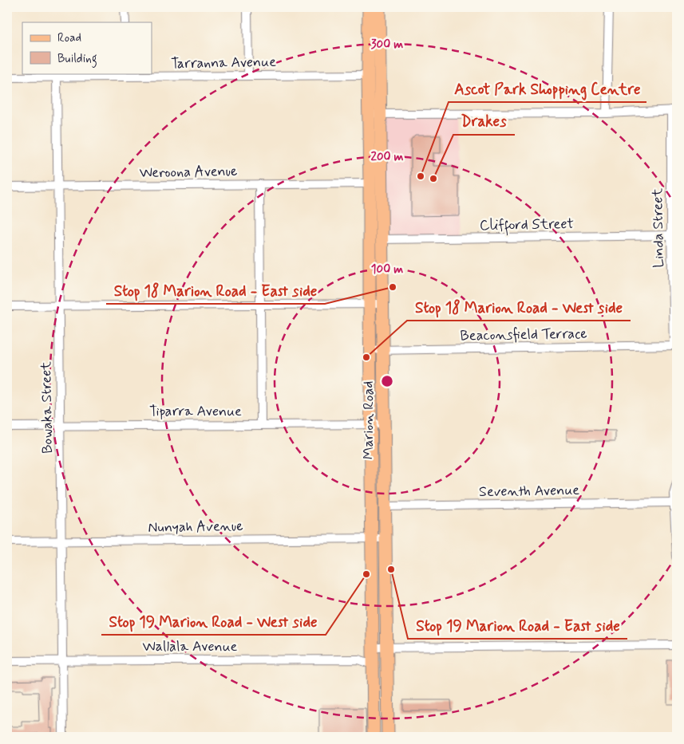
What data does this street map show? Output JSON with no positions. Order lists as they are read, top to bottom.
{
  "streets": {
    "main road": ["Marion Road"],
    "street": [
      "Tarranna Avenue",
      "Weroona Avenue",
      "Clifford Street",
      "Linda Street",
      "Beaconsfield Terrace",
      "Bowaka Street",
      "Tiparra Avenue",
      "Seventh Avenue",
      "Nunyah Avenue",
      "Wallala Avenue"
    ]
  },
  "crossings": [
    ["Tarranna Avenue", "Bowaka Street"],
    ["Tarranna Avenue", "Marion Road"],
    ["Weroona Avenue", "Bowaka Street"],
    ["Weroona Avenue", "Marion Road"],
    ["Clifford Street", "Linda Street"],
    ["Clifford Street", "Marion Road"],
    ["Linda Street", "Beaconsfield Terrace"],
    ["Beaconsfield Terrace", "Marion Road"],
    ["Bowaka Street", "Tiparra Avenue"],
    ["Bowaka Street", "Nunyah Avenue"],
    ["Bowaka Street", "Wallala Avenue"],
    ["Tiparra Avenue", "Marion Road"],
    ["Marion Road", "Seventh Avenue"],
    ["Marion Road", "Nunyah Avenue"],
    ["Marion Road", "Wallala Avenue"]
  ],
  "places": [
    "Ascot Park Shopping Centre",
    "Drakes",
    "Stop 18 Marion Road - East side",
    "Stop 18 Marion Road - West side",
    "Stop 19 Marion Road - East side",
    "Stop 19 Marion Road - West side"
  ],
  "legend": ["Road", "Building"],
  "rings": ["300 m", "200 m", "100 m"]
}
